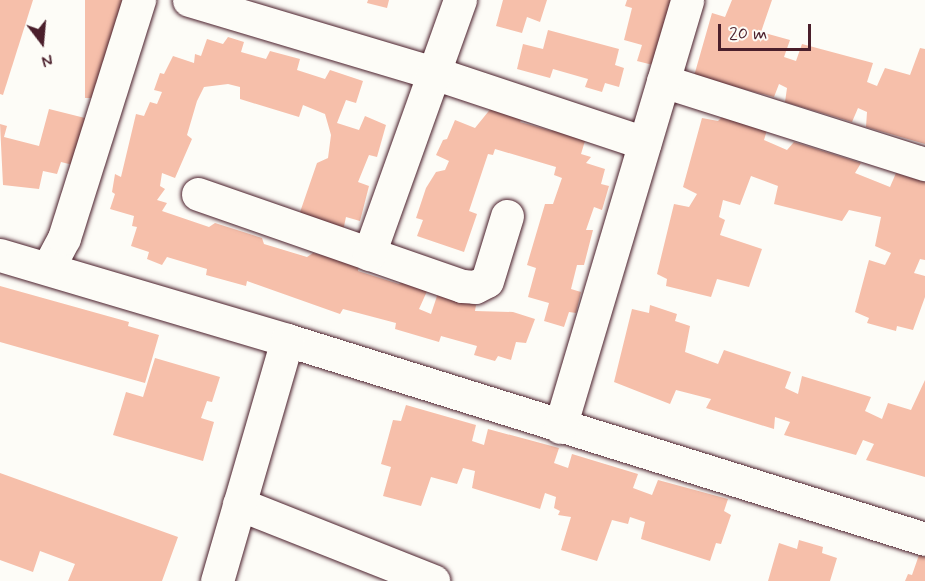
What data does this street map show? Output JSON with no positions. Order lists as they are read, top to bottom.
{
  "scale_bar": "20 m",
  "north": "bottom"
}
